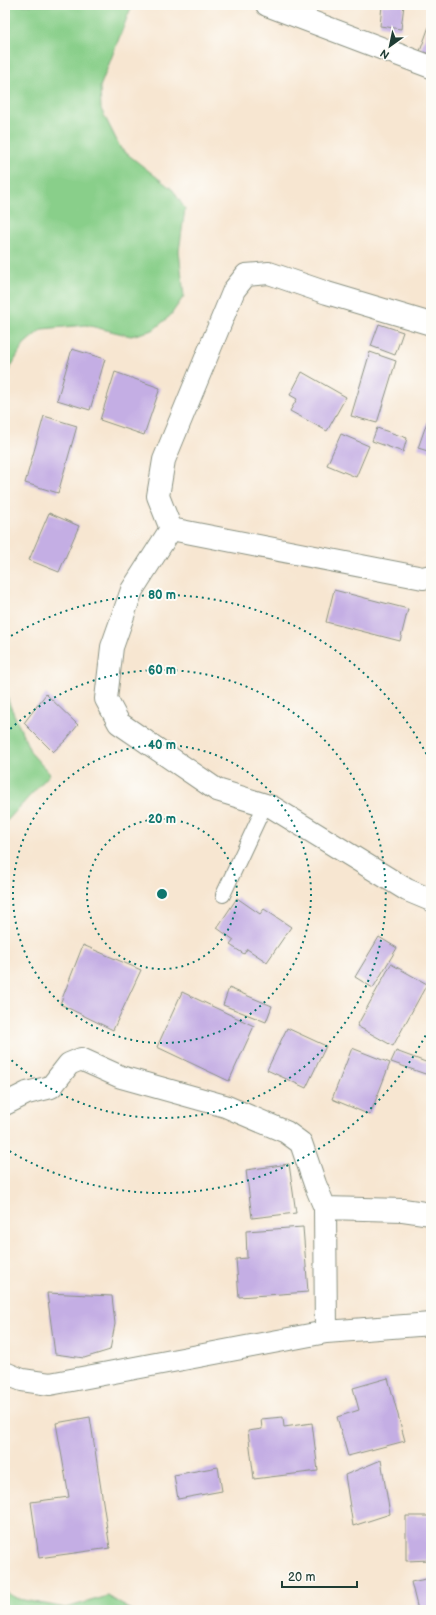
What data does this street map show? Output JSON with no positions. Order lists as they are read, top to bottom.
{
  "scale_bar": "20 m",
  "north": "bottom left",
  "rings": [
    "80 m",
    "60 m",
    "40 m",
    "20 m"
  ]
}
